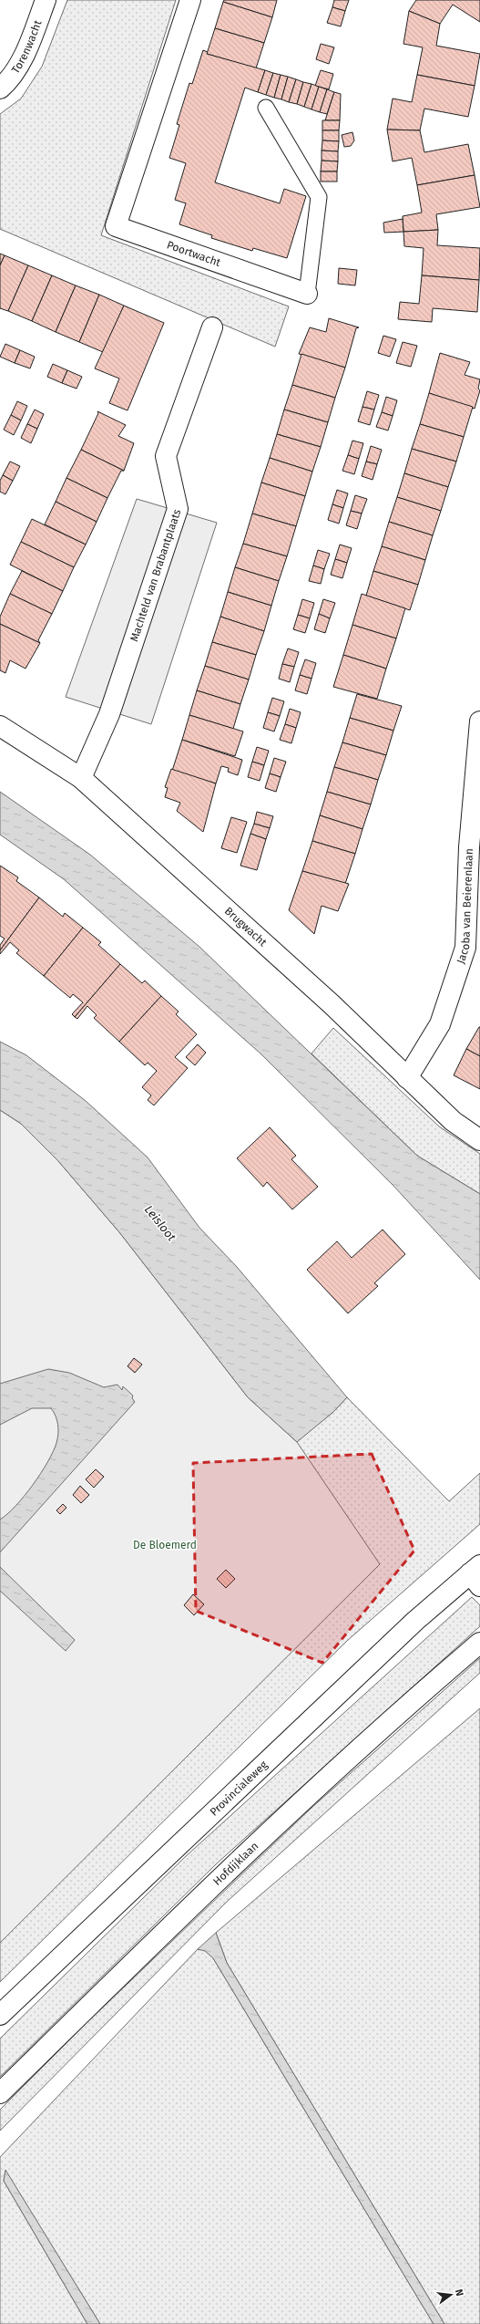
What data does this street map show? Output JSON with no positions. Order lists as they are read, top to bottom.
{
  "streets": {
    "street": [
      "Torenwacht",
      "Poortwacht",
      "Machteld van Brabantplaats",
      "Jacoba van Beierenlaan",
      "Brugwacht",
      "Provincialeweg",
      "Hofdijklaan"
    ]
  },
  "crossings": [
    ["Machteld van Brabantplaats", "Brugwacht"],
    ["Jacoba van Beierenlaan", "Brugwacht"]
  ],
  "water": ["Leisloot"],
  "parks": ["De Bloemerd"],
  "north": "right"
}
